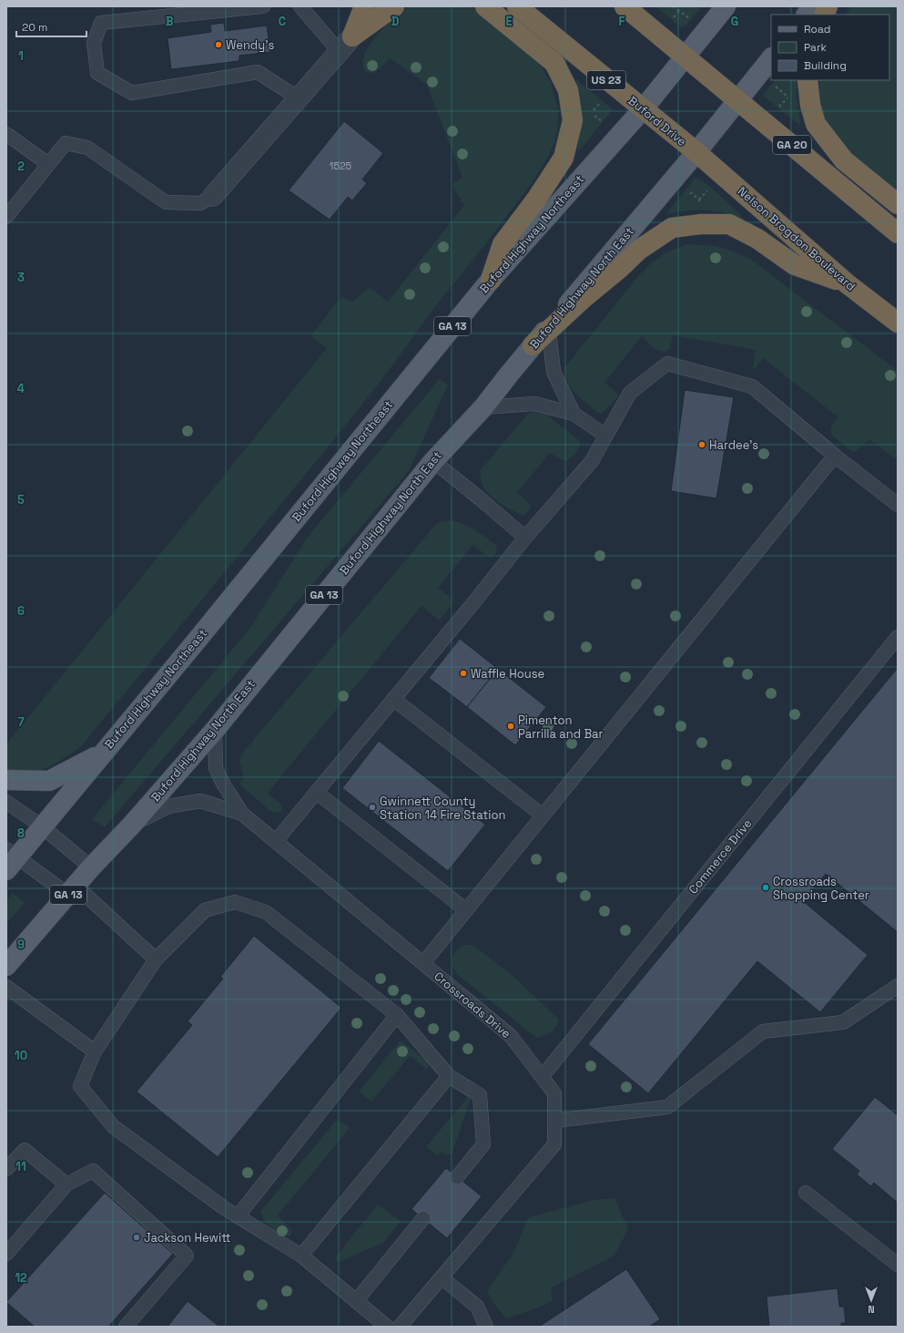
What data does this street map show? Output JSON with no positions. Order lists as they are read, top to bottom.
{
  "streets": {
    "highway": [
      "US 23",
      "Buford Drive",
      "GA 20",
      "Nelson Brogdon Boulevard"
    ],
    "main road": ["Buford Highway Northeast", "Buford Highway North East", "GA 13"],
    "lane": ["Commerce Drive", "Crossroads Drive"]
  },
  "crossings": [
    ["Buford Drive", "Buford Highway Northeast"],
    ["Buford Drive", "Nelson Brogdon Boulevard"],
    ["Buford Drive", "Buford Highway North East"],
    ["GA 20", "Buford Highway Northeast"],
    ["GA 20", "Buford Highway North East"],
    ["Nelson Brogdon Boulevard", "Buford Highway North East"],
    ["Buford Highway North East", "Crossroads Drive"],
    ["Commerce Drive", "Crossroads Drive"]
  ],
  "places": [
    "Wendy's",
    "Hardee's",
    "Waffle House",
    "Pimenton Parrilla and Bar",
    "Gwinnett County Station 14 Fire Station",
    "Crossroads Shopping Center",
    "Jackson Hewitt"
  ],
  "house_numbers": ["1525"],
  "legend": ["Road", "Park", "Building"],
  "scale_bar": "20 m",
  "north": "bottom",
  "grid": {
    "columns": [
      "B",
      "C",
      "D",
      "E",
      "F",
      "G"
    ],
    "rows": [
      "1",
      "2",
      "3",
      "4",
      "5",
      "6",
      "7",
      "8",
      "9",
      "10",
      "11",
      "12"
    ]
  }
}
